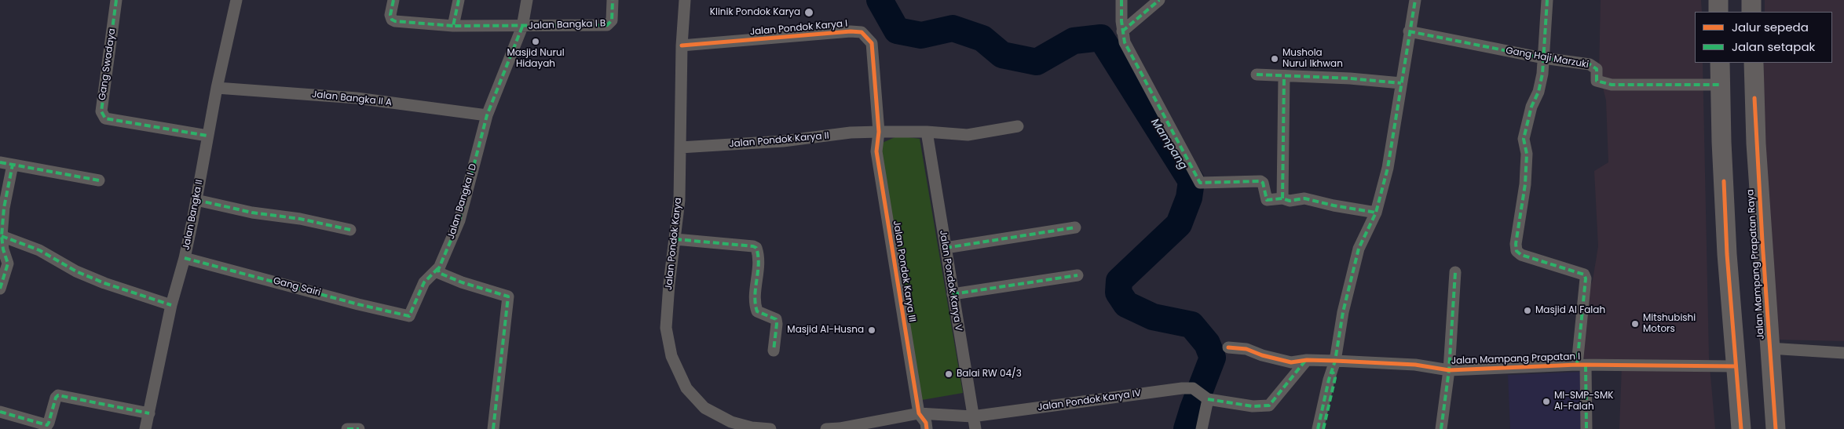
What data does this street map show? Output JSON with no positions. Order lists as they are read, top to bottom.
{
  "streets": {
    "main road": ["Jalan Mampang Prapatan Raya"],
    "street": [
      "Jalan Bangka I B",
      "Jalan Pondok Karya I",
      "Gang Haji Marzuki",
      "Gang Swadaya",
      "Jalan Bangka II A",
      "Jalan Pondok Karya II",
      "Jalan Bangka I D",
      "Jalan Bangka II",
      "Jalan Pondok Karya",
      "Jalan Pondok Karya III",
      "Jalan Pondok Karya V",
      "Gang Sairi",
      "Jalan Mampang Prapatan I",
      "Jalan Pondok Karya IV"
    ]
  },
  "crossings": [
    ["Jalan Bangka I B", "Jalan Bangka I D"],
    ["Jalan Pondok Karya I", "Jalan Pondok Karya II"],
    ["Jalan Pondok Karya I", "Jalan Pondok Karya"],
    ["Jalan Pondok Karya I", "Jalan Pondok Karya III"],
    ["Gang Swadaya", "Jalan Bangka II"],
    ["Jalan Bangka II A", "Jalan Bangka I D"],
    ["Jalan Bangka II A", "Jalan Bangka II"],
    ["Jalan Pondok Karya II", "Jalan Pondok Karya"],
    ["Jalan Pondok Karya II", "Jalan Pondok Karya III"],
    ["Jalan Pondok Karya II", "Jalan Pondok Karya V"],
    ["Jalan Bangka I D", "Gang Sairi"],
    ["Jalan Bangka II", "Gang Sairi"],
    ["Jalan Pondok Karya V", "Jalan Pondok Karya IV"]
  ],
  "water": ["Mampang"],
  "places": [
    "Klinik Pondok Karya",
    "Masjid Nurul Hidayah",
    "Mushola Nurul Ikhwan",
    "Masjid Al Falah",
    "Mitshubishi Motors",
    "Masjid Al-Husna",
    "Balai RW 04/3",
    "MI-SMP-SMK Al-Falah"
  ],
  "legend": ["Jalur sepeda", "Jalan setapak"]
}
